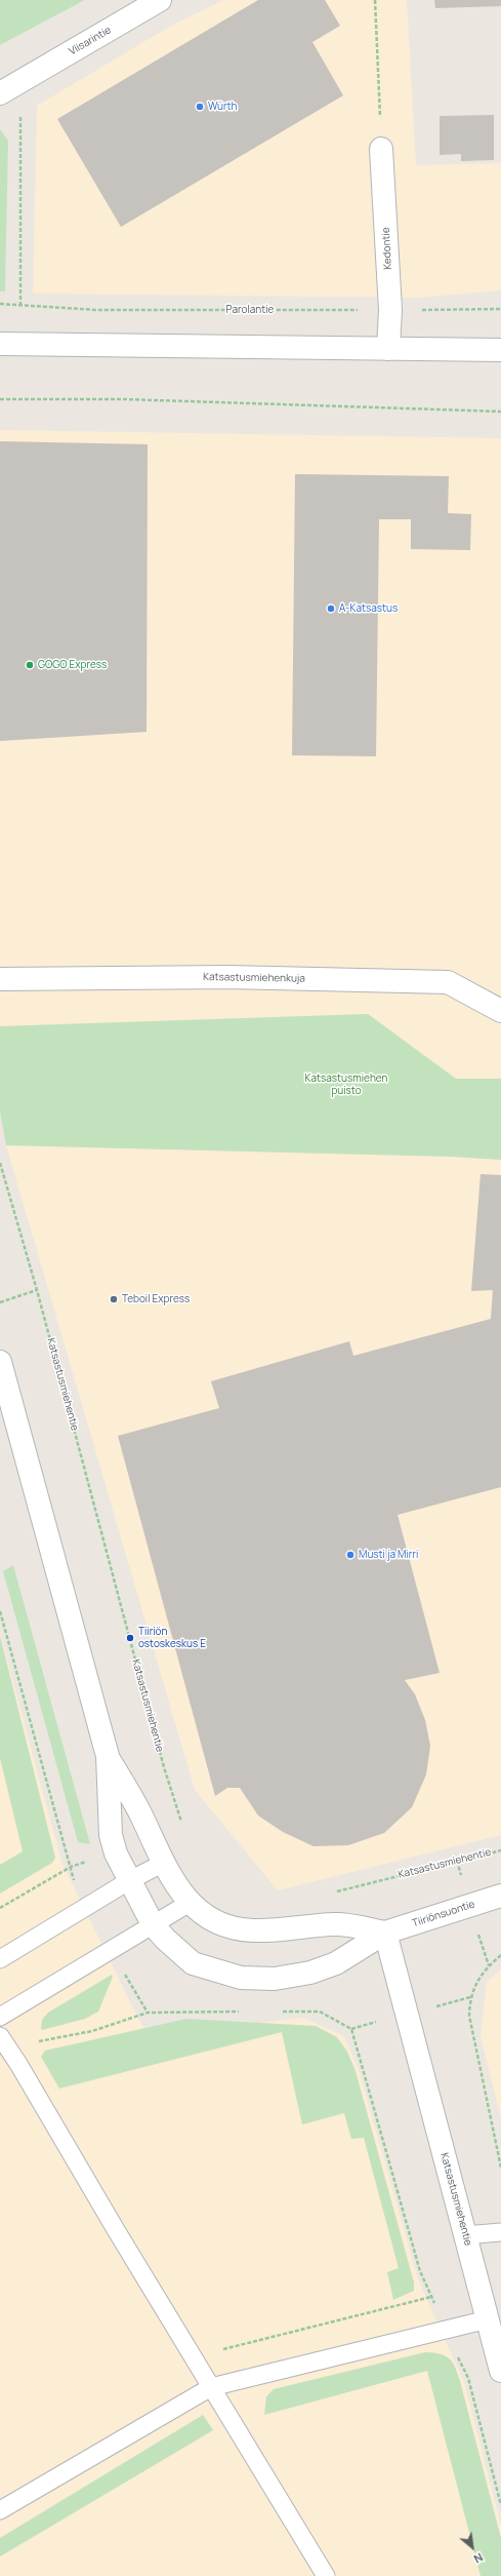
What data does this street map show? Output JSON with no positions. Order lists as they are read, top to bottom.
{
  "streets": {
    "street": [
      "Viisarintie",
      "Kedontie",
      "Katsastusmiehenkuja",
      "Katsastusmiehentie",
      "Tiiriönsuontie"
    ],
    "path": ["Parolantie"]
  },
  "crossings": [
    ["Kedontie", "Parolantie"],
    ["Katsastusmiehentie", "Tiiriönsuontie"]
  ],
  "parks": ["Katsastusmiehen puisto"],
  "places": [
    "Würth",
    "A-Katsastus",
    "GOGO Express",
    "Teboil Express",
    "Musti ja Mirri",
    "Tiiriön ostoskeskus E"
  ],
  "north": "bottom right"
}
